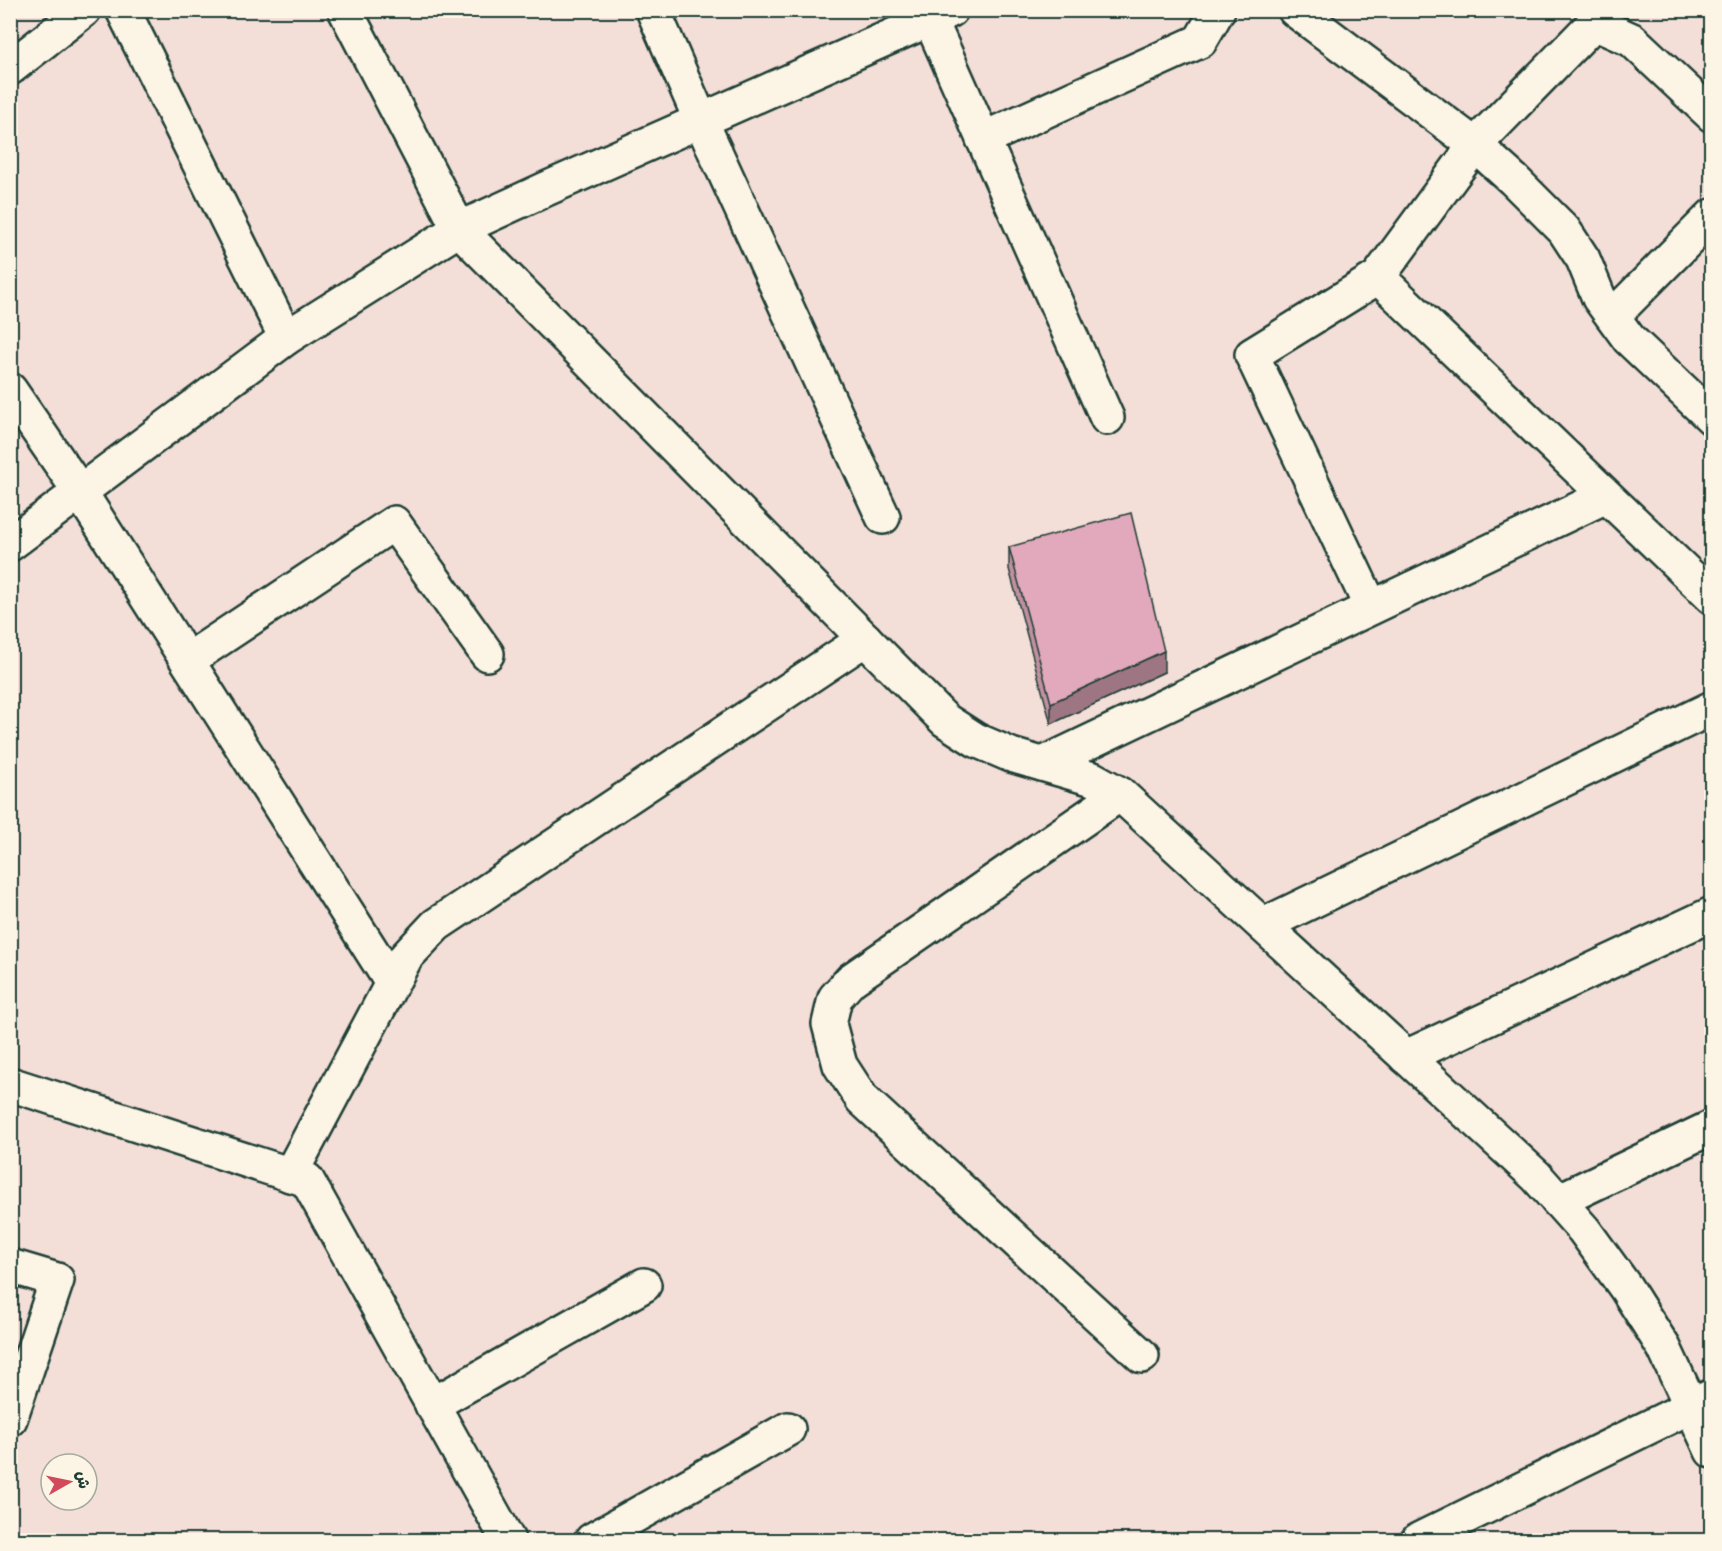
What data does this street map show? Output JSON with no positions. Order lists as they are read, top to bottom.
{
  "north": "right"
}
